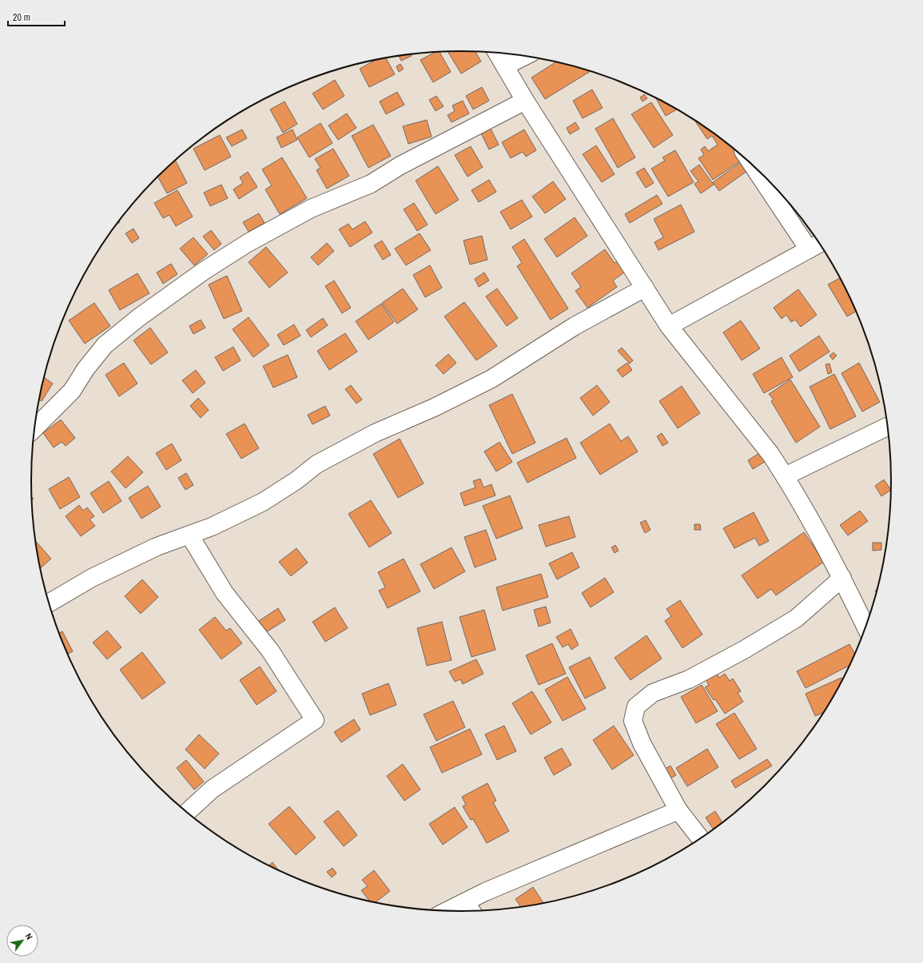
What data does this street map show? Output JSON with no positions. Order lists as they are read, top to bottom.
{
  "scale_bar": "20 m",
  "north": "top right"
}
